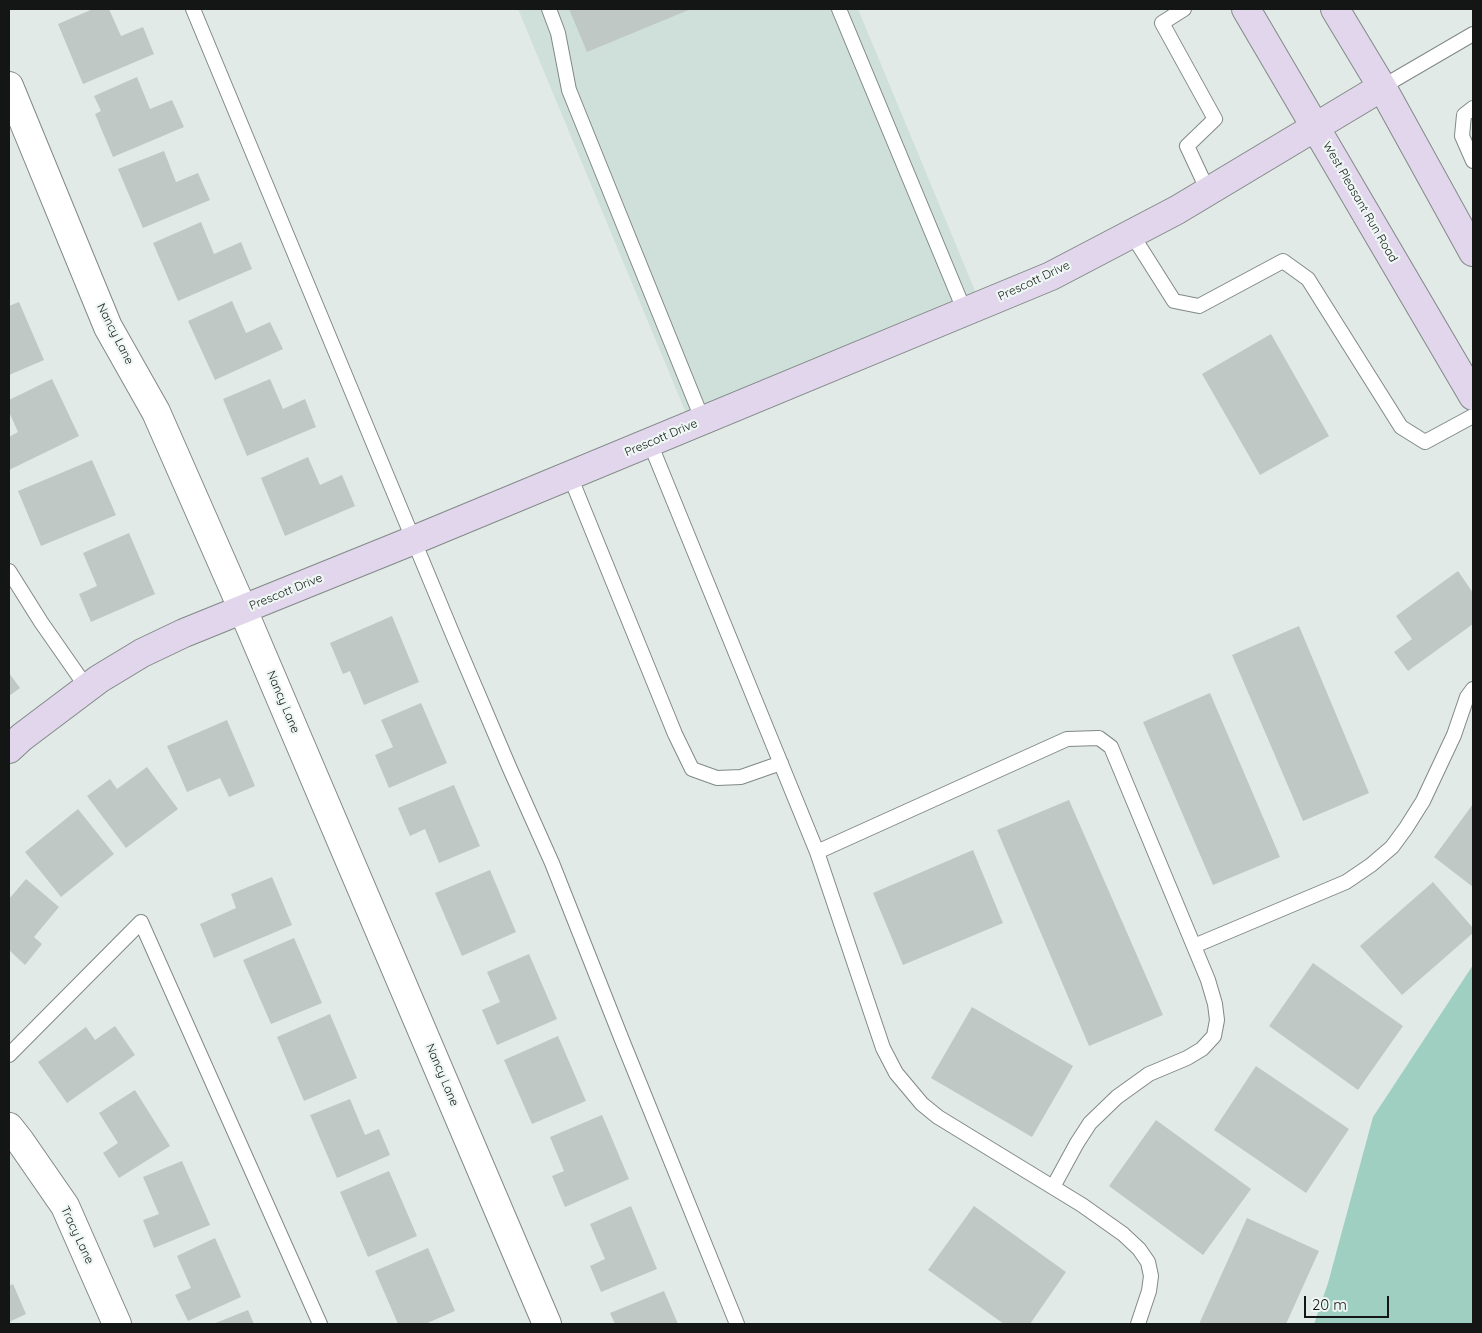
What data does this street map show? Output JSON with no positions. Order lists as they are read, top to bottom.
{
  "streets": {
    "street": [
      "West Pleasant Run Road",
      "Prescott Drive",
      "Nancy Lane",
      "Tracy Lane"
    ]
  },
  "crossings": [
    ["West Pleasant Run Road", "Prescott Drive"],
    ["Prescott Drive", "Nancy Lane"]
  ],
  "scale_bar": "20 m"
}
